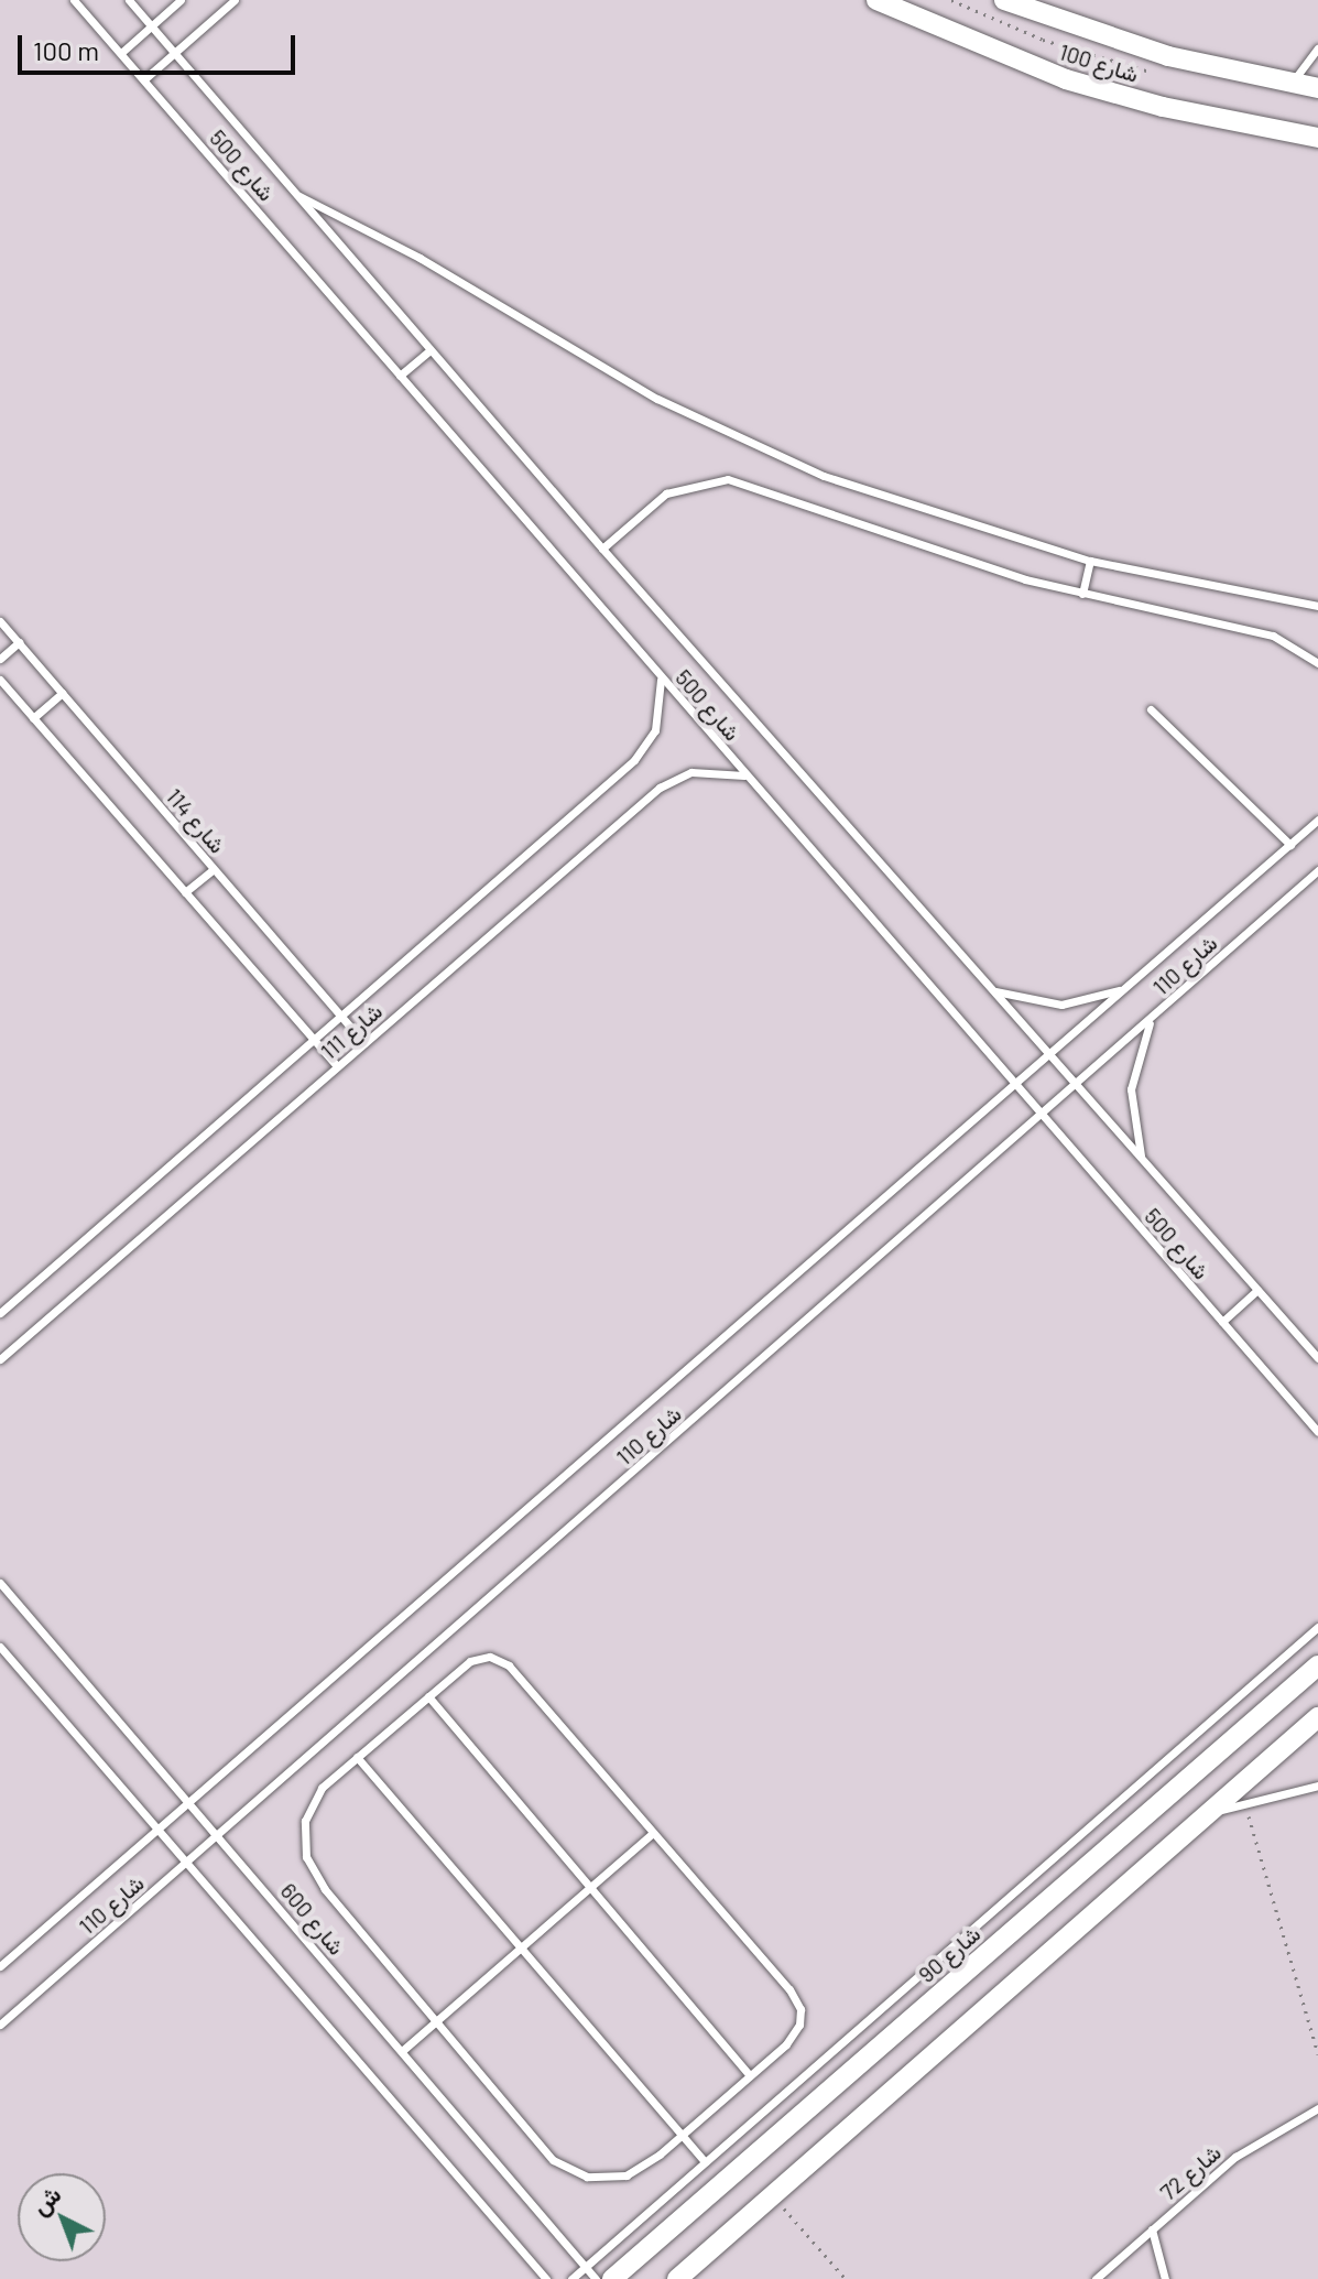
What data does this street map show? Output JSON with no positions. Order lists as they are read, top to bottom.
{
  "streets": {
    "street": ["شارع 100", "شارع 90"],
    "lane": [
      "شارع 500",
      "شارع 114",
      "شارع 110",
      "شارع 111",
      "شارع 600",
      "شارع 72"
    ]
  },
  "crossings": [
    ["شارع 500", "شارع 110"],
    ["شارع 500", "شارع 111"],
    ["شارع 114", "شارع 111"],
    ["شارع 110", "شارع 600"]
  ],
  "scale_bar": "100 m",
  "north": "top left"
}
